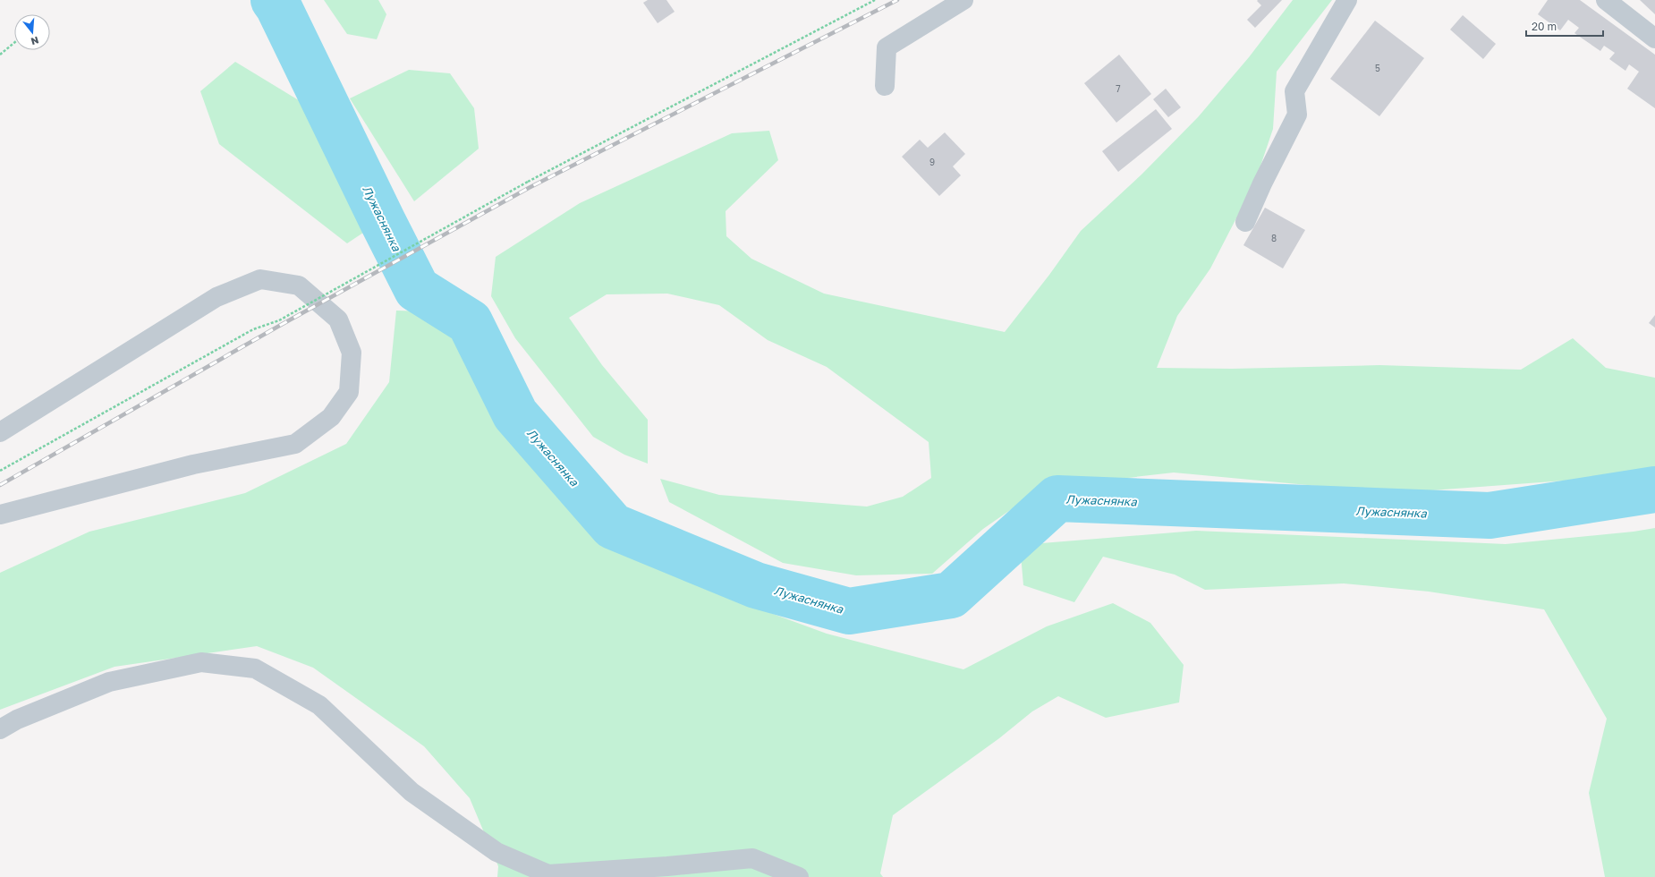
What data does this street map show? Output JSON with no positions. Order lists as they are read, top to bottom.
{
  "water": ["Лужаснянка"],
  "house_numbers": [
    "5",
    "7",
    "9",
    "8"
  ],
  "scale_bar": "20 m",
  "north": "bottom"
}
